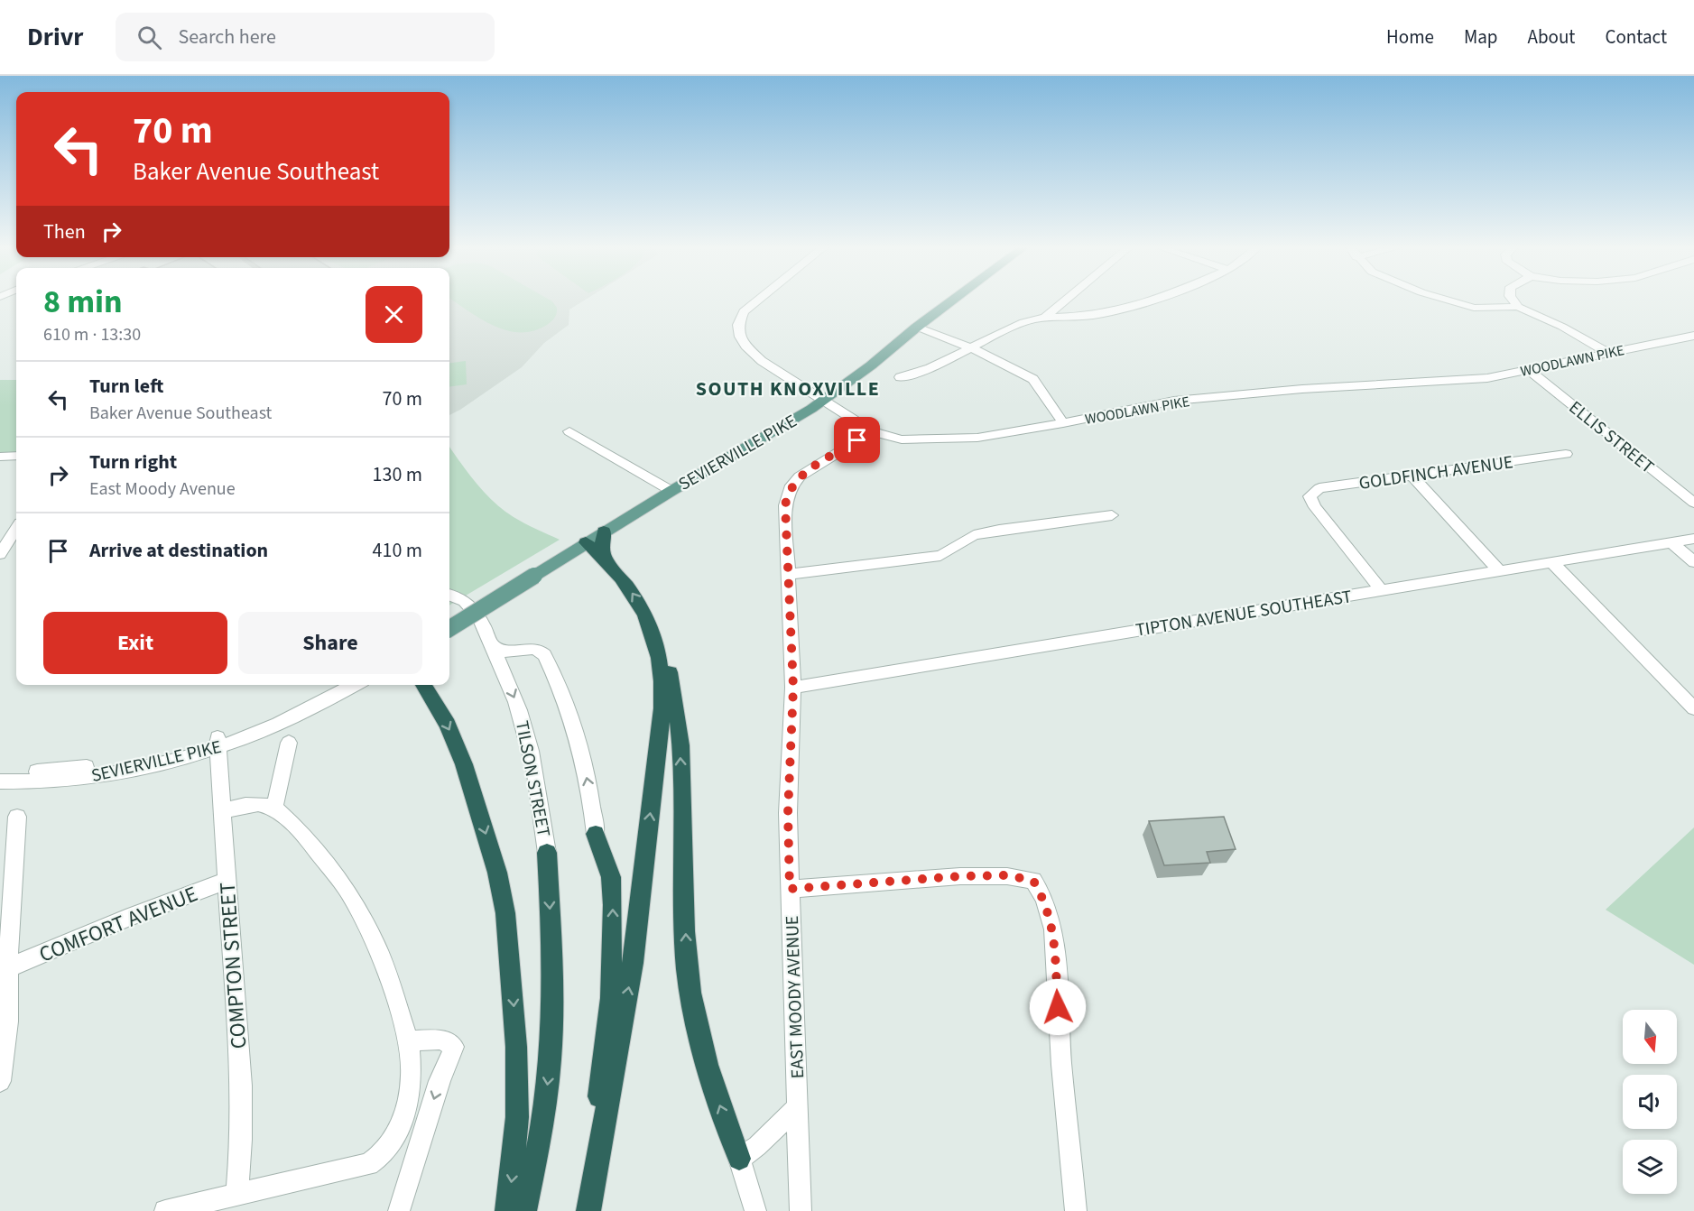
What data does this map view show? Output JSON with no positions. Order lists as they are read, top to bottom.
{
  "streets": {
    "main road": ["SEVIERVILLE PIKE"],
    "street": [
      "WOODLAWN PIKE",
      "ELLIS STREET",
      "GOLDFINCH AVENUE",
      "TIPTON AVENUE SOUTHEAST",
      "TILSON STREET",
      "COMFORT AVENUE",
      "COMPTON STREET",
      "EAST MOODY AVENUE"
    ]
  },
  "crossings": [
    ["WOODLAWN PIKE", "ELLIS STREET"],
    ["WOODLAWN PIKE", "SEVIERVILLE PIKE"],
    ["WOODLAWN PIKE", "EAST MOODY AVENUE"],
    ["SEVIERVILLE PIKE", "COMPTON STREET"],
    ["GOLDFINCH AVENUE", "TIPTON AVENUE SOUTHEAST"],
    ["TIPTON AVENUE SOUTHEAST", "EAST MOODY AVENUE"],
    ["COMFORT AVENUE", "COMPTON STREET"]
  ],
  "one_way": ["TILSON STREET"],
  "districts": ["SOUTH KNOXVILLE"],
  "north": "bottom",
  "page": {
    "header": "Drivr",
    "search": "Search here",
    "nav": [
      "Home",
      "Map",
      "About",
      "Contact"
    ],
    "turn": ["70 m", "Baker Avenue Southeast"],
    "then": "Then",
    "heading": ["8 min", "610 m · 13:30"],
    "list": [
      {
        "name": "Turn left",
        "note": "Baker Avenue Southeast",
        "value": "70 m"
      },
      {
        "name": "Turn right",
        "note": "East Moody Avenue",
        "value": "130 m"
      },
      {
        "name": "Arrive at destination",
        "value": "410 m"
      }
    ],
    "buttons": ["Exit", "Share"]
  }
}
